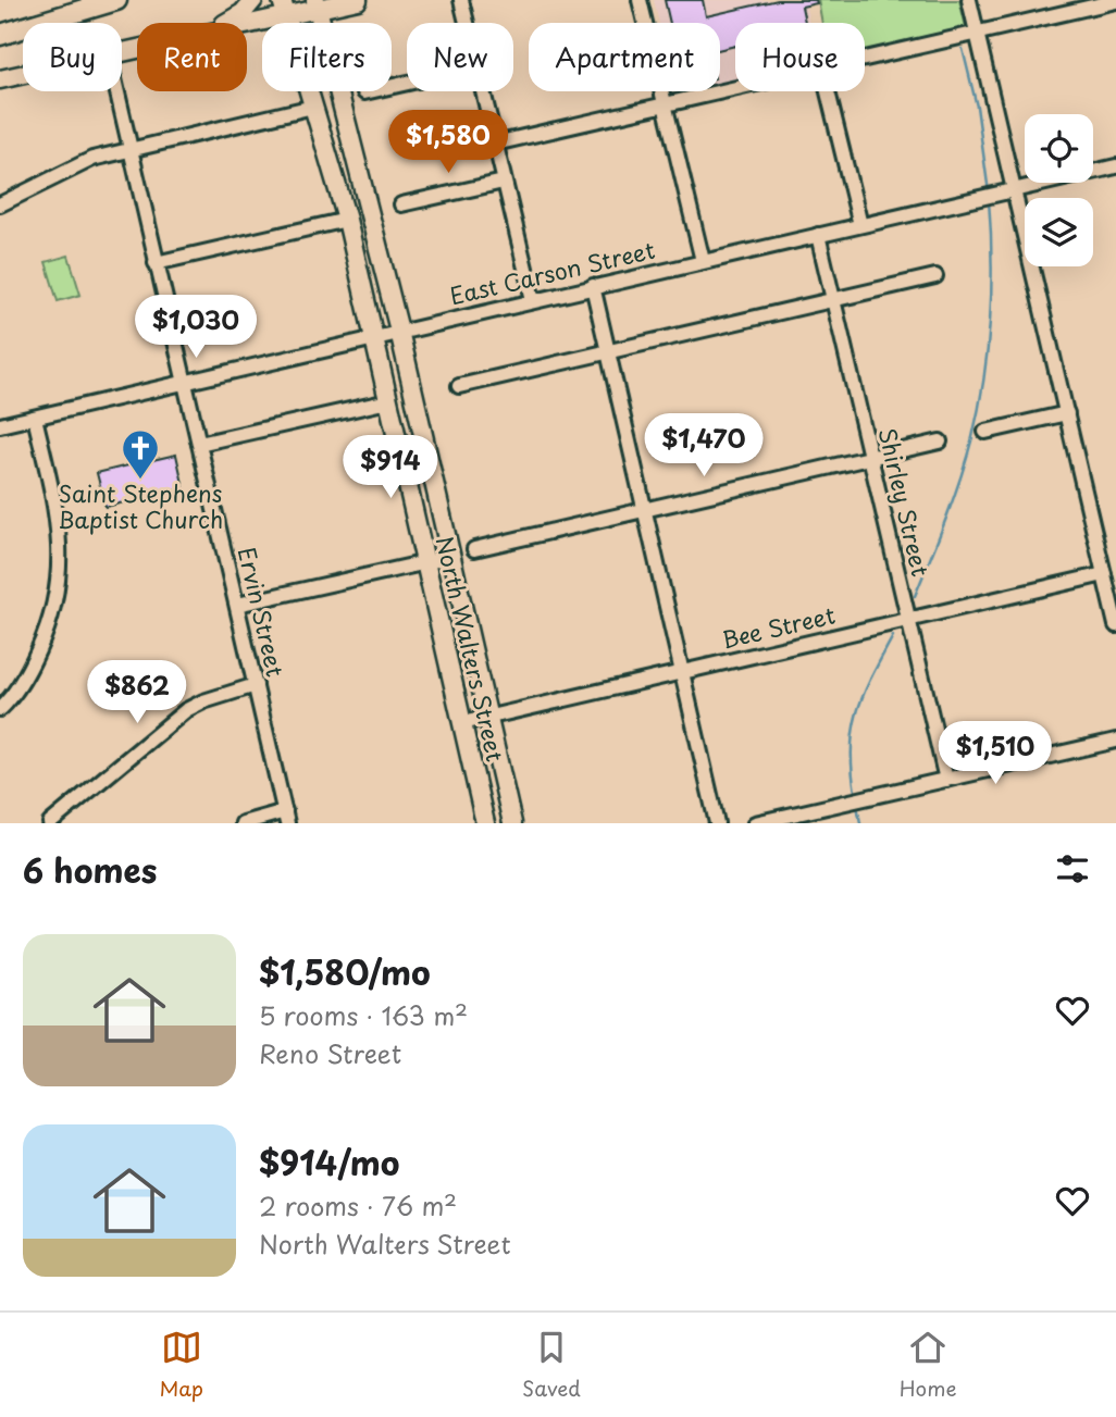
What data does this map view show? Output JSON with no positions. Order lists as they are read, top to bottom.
{
  "streets": {
    "main road": ["North Walters Street"],
    "street": [
      "East Carson Street",
      "Shirley Street",
      "Ervin Street",
      "Bee Street"
    ]
  },
  "crossings": [
    ["East Carson Street", "Shirley Street"],
    ["East Carson Street", "Ervin Street"],
    ["East Carson Street", "North Walters Street"],
    ["Shirley Street", "Bee Street"],
    ["Bee Street", "North Walters Street"]
  ],
  "places": {
    "church": ["Saint Stephens Baptist Church"]
  },
  "page": {
    "chip": [
      "Buy",
      "Rent",
      "Filters",
      "New",
      "Apartment",
      "House"
    ],
    "price": [
      "$1,580",
      "$1,030",
      "$1,470",
      "$914",
      "$862",
      "$1,510"
    ],
    "heading": "6 homes",
    "list": [
      {
        "name": "$1,580/mo",
        "note": "5 rooms · 163 m² · Reno Street"
      },
      {
        "name": "$914/mo",
        "note": "2 rooms · 76 m² · North Walters Street"
      }
    ],
    "tabs": ["Map", "Saved", "Home"]
  }
}
